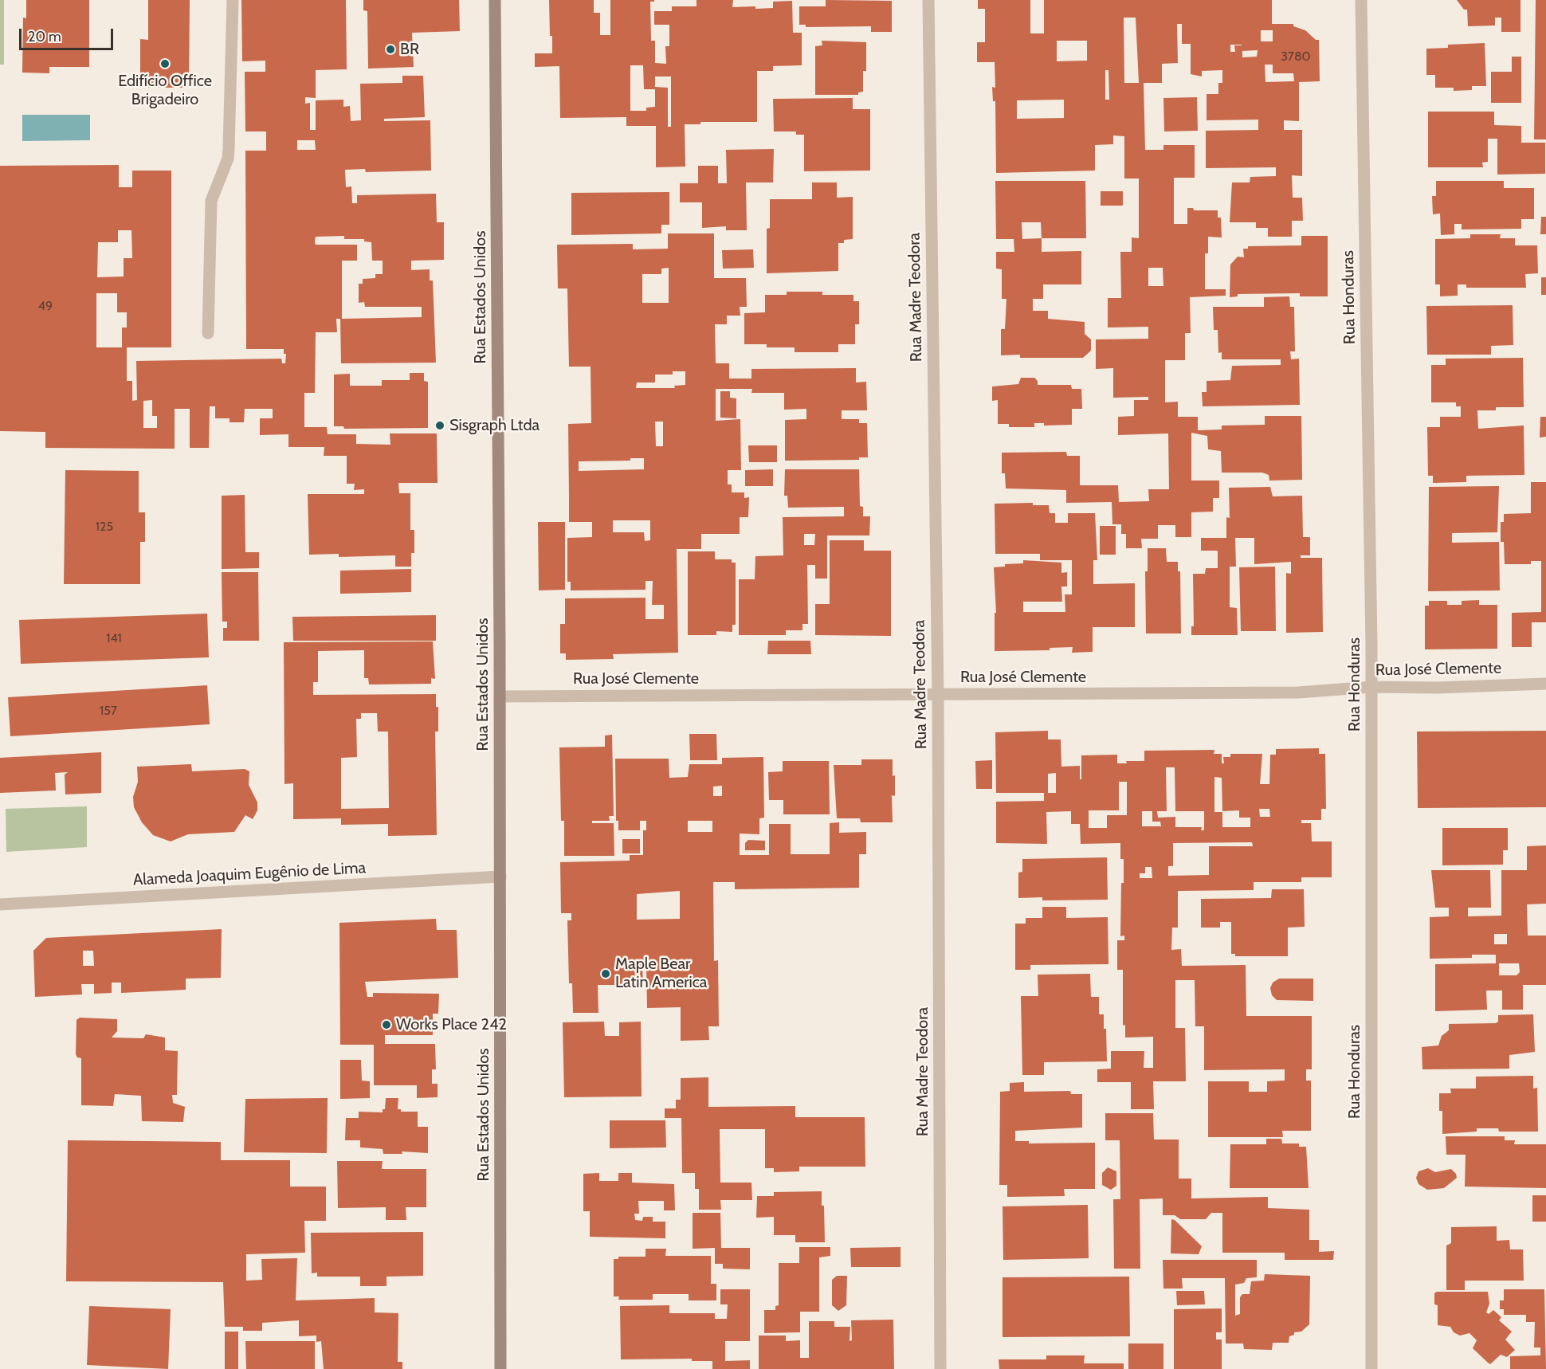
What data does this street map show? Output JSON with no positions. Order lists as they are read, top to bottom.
{
  "streets": {
    "main road": ["Rua Estados Unidos"],
    "street": [
      "Rua Madre Teodora",
      "Rua Honduras",
      "Rua José Clemente",
      "Alameda Joaquim Eugênio de Lima"
    ]
  },
  "crossings": [
    ["Rua Estados Unidos", "Rua José Clemente"],
    ["Rua Estados Unidos", "Alameda Joaquim Eugênio de Lima"],
    ["Rua Madre Teodora", "Rua José Clemente"],
    ["Rua Honduras", "Rua José Clemente"]
  ],
  "places": [
    "BR",
    "Edifício Office Brigadeiro",
    "Sisgraph Ltda",
    "Maple Bear Latin America",
    "Works Place 242"
  ],
  "house_numbers": [
    "3780",
    "49",
    "125",
    "141",
    "157"
  ],
  "scale_bar": "20 m"
}
